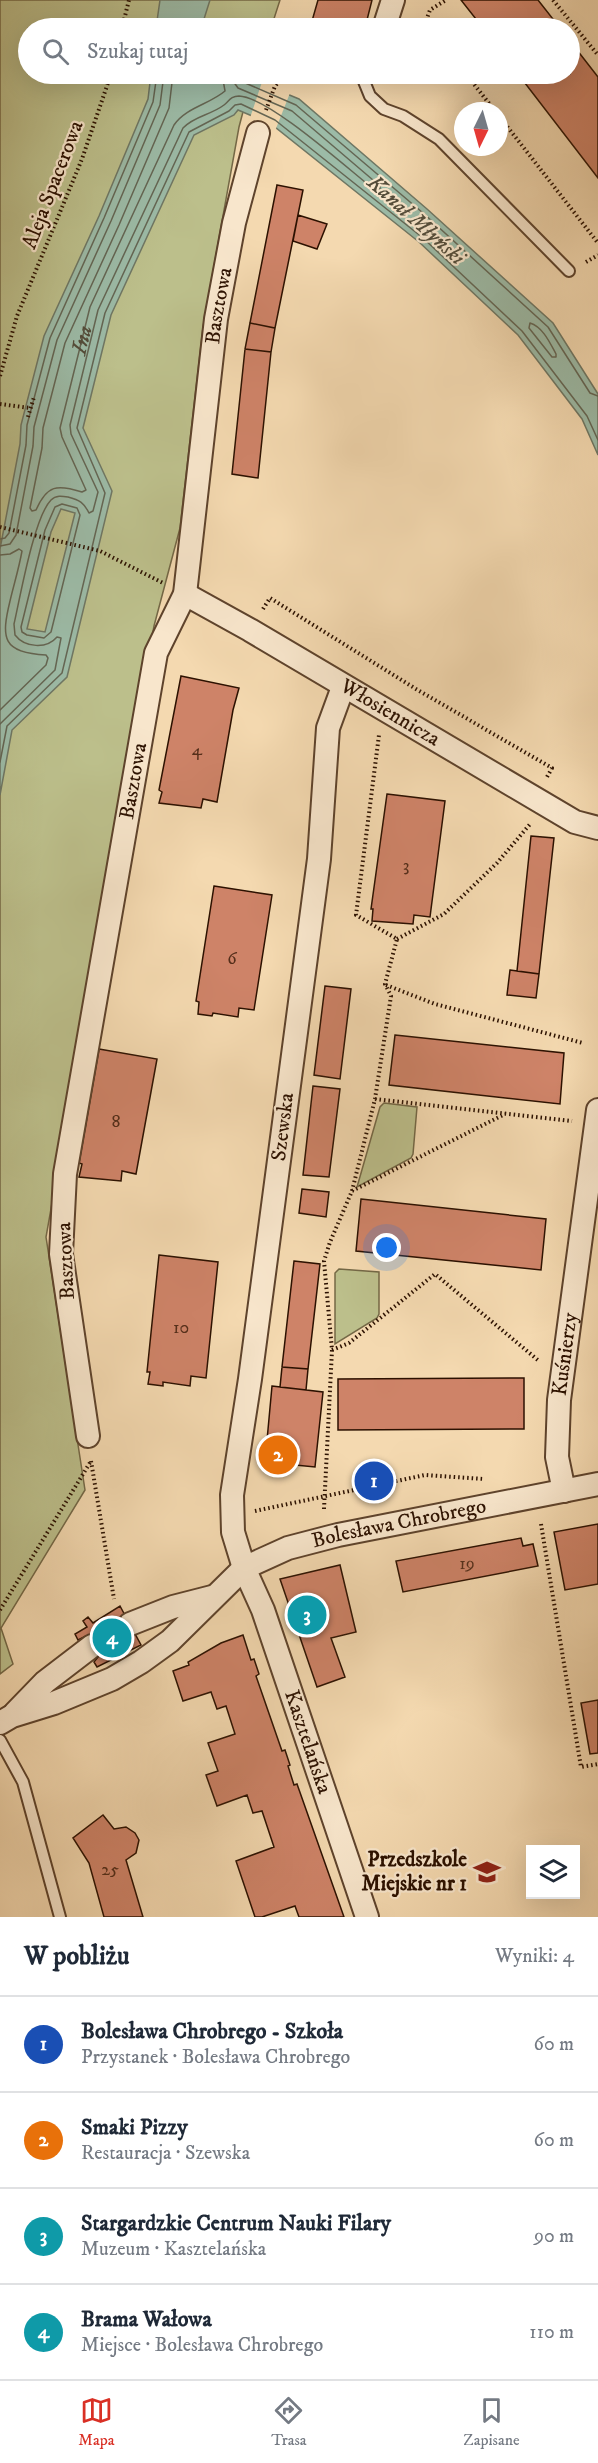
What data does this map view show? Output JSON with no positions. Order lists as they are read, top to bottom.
{
  "streets": {
    "street": [
      "Basztowa",
      "Włosiennicza",
      "Szewska",
      "Kuśnierzy",
      "Bolesława Chrobrego",
      "Kasztelańska"
    ],
    "path": ["Aleja Spacerowa"]
  },
  "crossings": [
    ["Basztowa", "Włosiennicza"],
    ["Włosiennicza", "Szewska"],
    ["Szewska", "Bolesława Chrobrego"],
    ["Szewska", "Kasztelańska"],
    ["Kuśnierzy", "Bolesława Chrobrego"],
    ["Bolesława Chrobrego", "Kasztelańska"]
  ],
  "water": ["Kanał Młyński", "Ina"],
  "places": {
    "school or university": ["Przedszkole Miejskie nr 1"]
  },
  "house_numbers": [
    "4",
    "3",
    "6",
    "8",
    "10",
    "19",
    "25"
  ],
  "north": "bottom",
  "page": {
    "search": "Szukaj tutaj",
    "pins": [
      "2",
      "1",
      "3",
      "4"
    ],
    "heading": ["W pobliżu", "Wyniki: 4"],
    "list": [
      {
        "mark": "1",
        "name": "Bolesława Chrobrego - Szkoła",
        "note": "Przystanek · Bolesława Chrobrego",
        "value": "60 m"
      },
      {
        "mark": "2",
        "name": "Smaki Pizzy",
        "note": "Restauracja · Szewska",
        "value": "60 m"
      },
      {
        "mark": "3",
        "name": "Stargardzkie Centrum Nauki Filary",
        "note": "Muzeum · Kasztelańska",
        "value": "90 m"
      },
      {
        "mark": "4",
        "name": "Brama Wałowa",
        "note": "Miejsce · Bolesława Chrobrego",
        "value": "110 m"
      }
    ],
    "nav": ["Mapa", "Trasa", "Zapisane"]
  }
}
